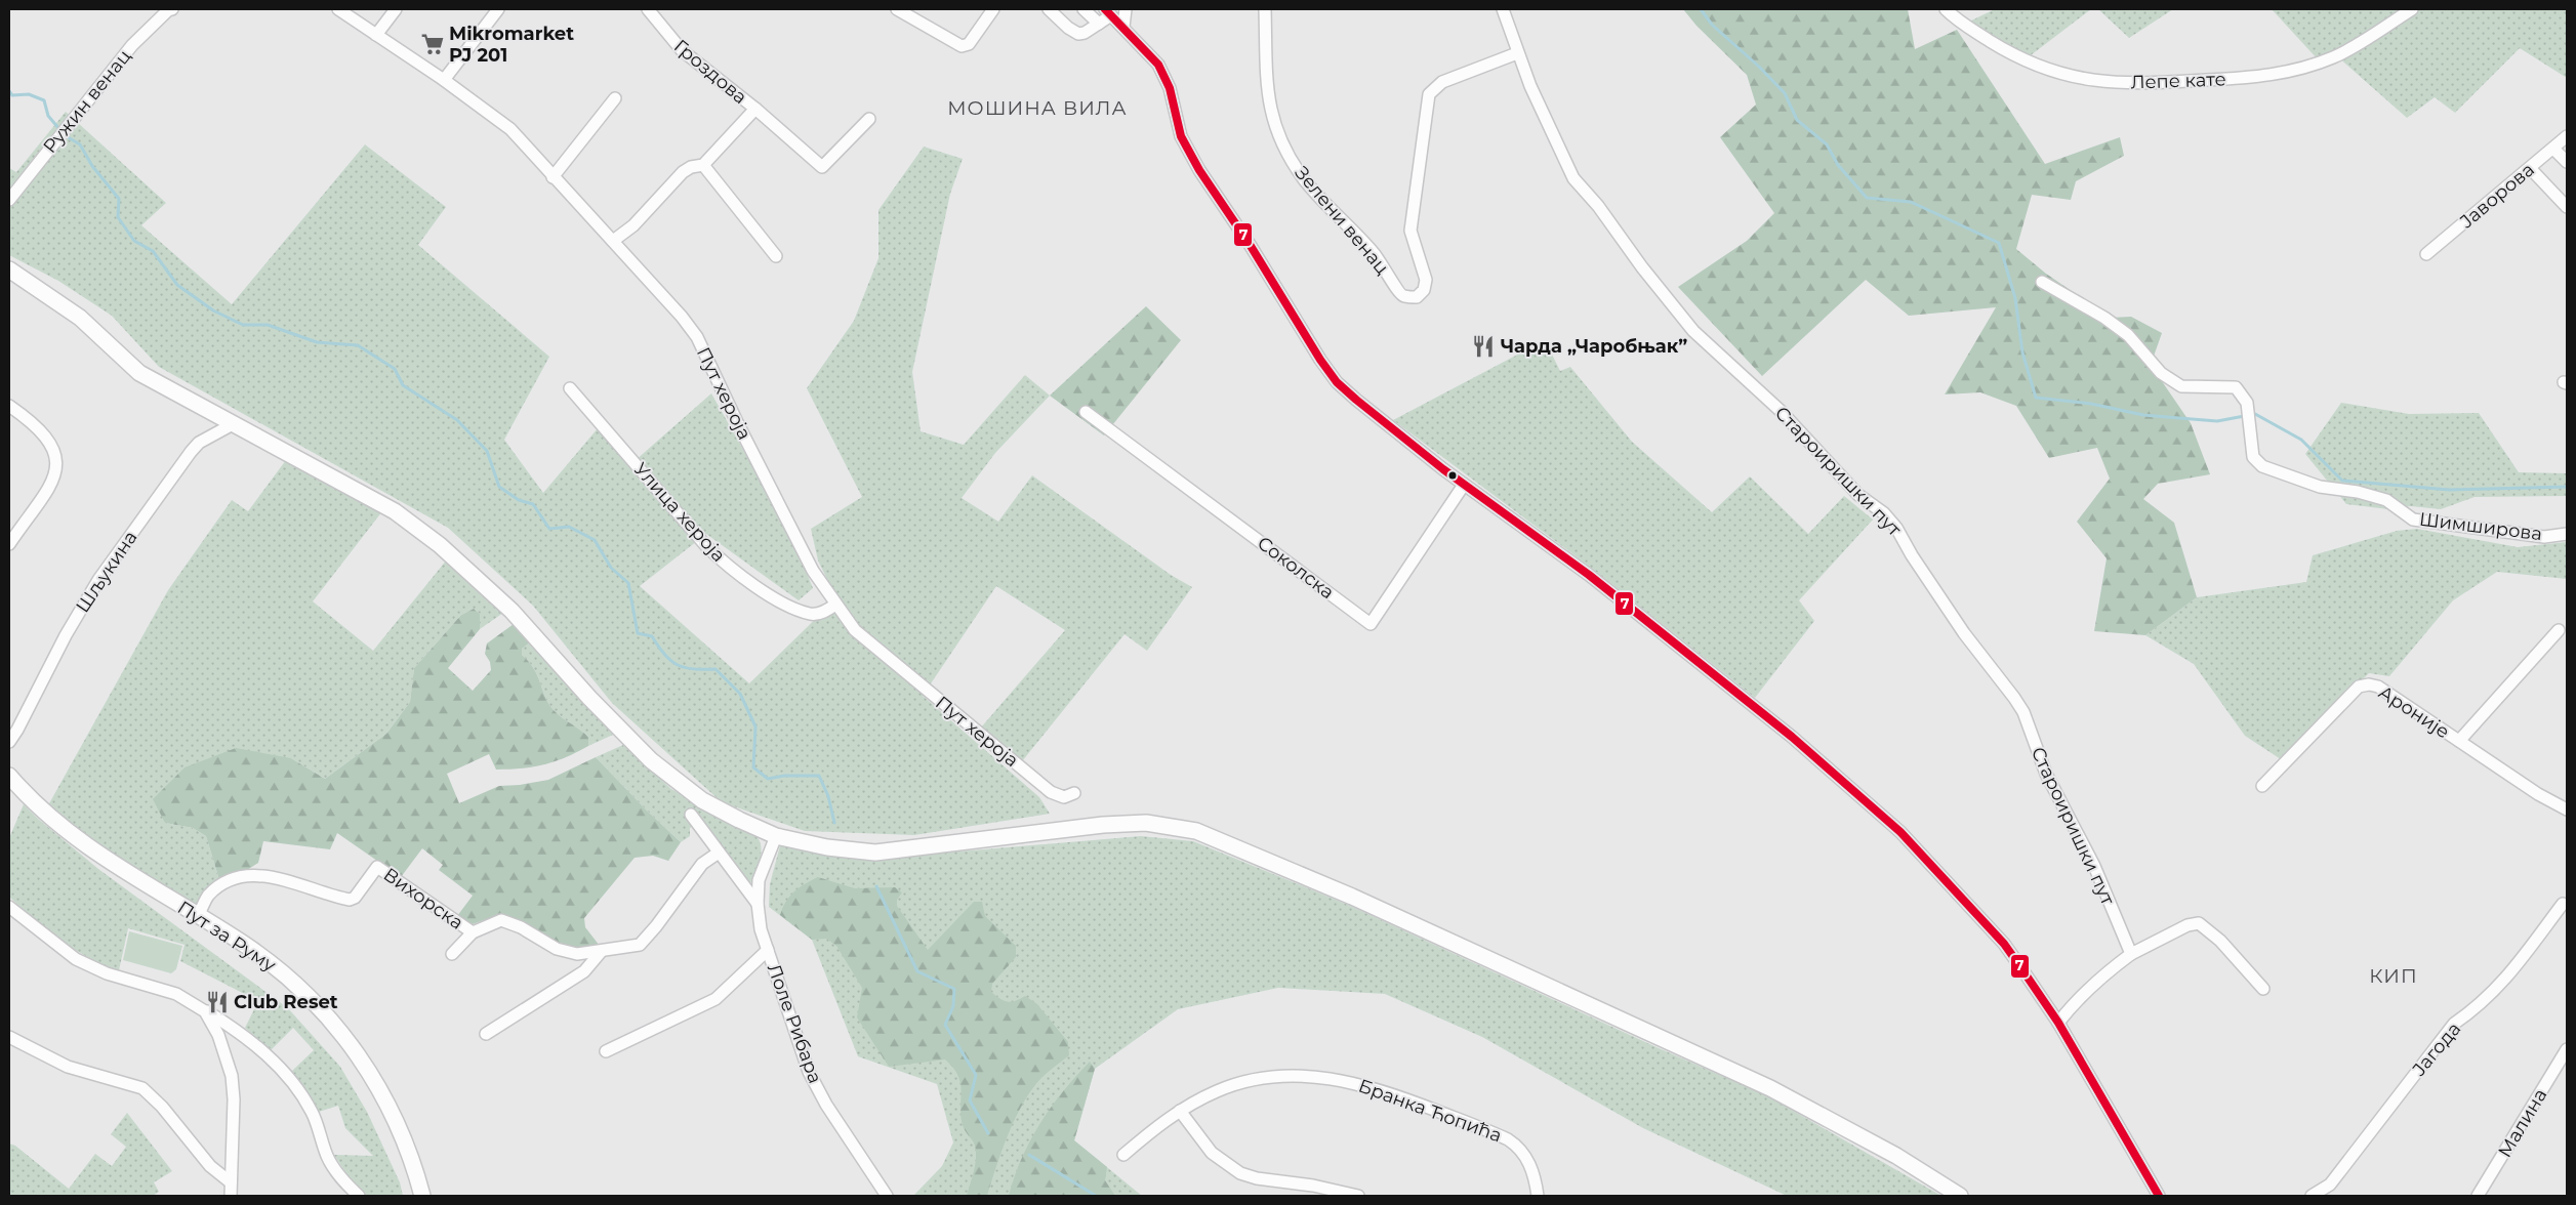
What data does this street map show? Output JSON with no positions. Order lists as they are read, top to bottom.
{
  "streets": {
    "main road": ["Пут за Руму"],
    "street": [
      "Гроздова",
      "Лепе кате",
      "Ружин венац",
      "Јаворова",
      "Зелени венац",
      "Пут хероја",
      "Староиришки пут",
      "Улица хероја",
      "Шимширова",
      "Соколска",
      "Шљукина",
      "Ароније",
      "Вихорска",
      "Лоле Рибара",
      "Јагода",
      "Бранка Ћопића",
      "Малина"
    ]
  },
  "crossings": [
    ["Гроздова", "Пут хероја"],
    ["Зелени венац", "Староиришки пут"],
    ["Пут хероја", "Улица хероја"],
    ["Вихорска", "Пут за Руму"]
  ],
  "districts": ["МОШИНА ВИЛА", "КИП"],
  "places": {
    "supermarket": ["Mikromarket PJ 201"],
    "restaurant": ["Чарда „Чаробњак”", "Club Reset"]
  },
  "lines": ["transit line 7"]
}
